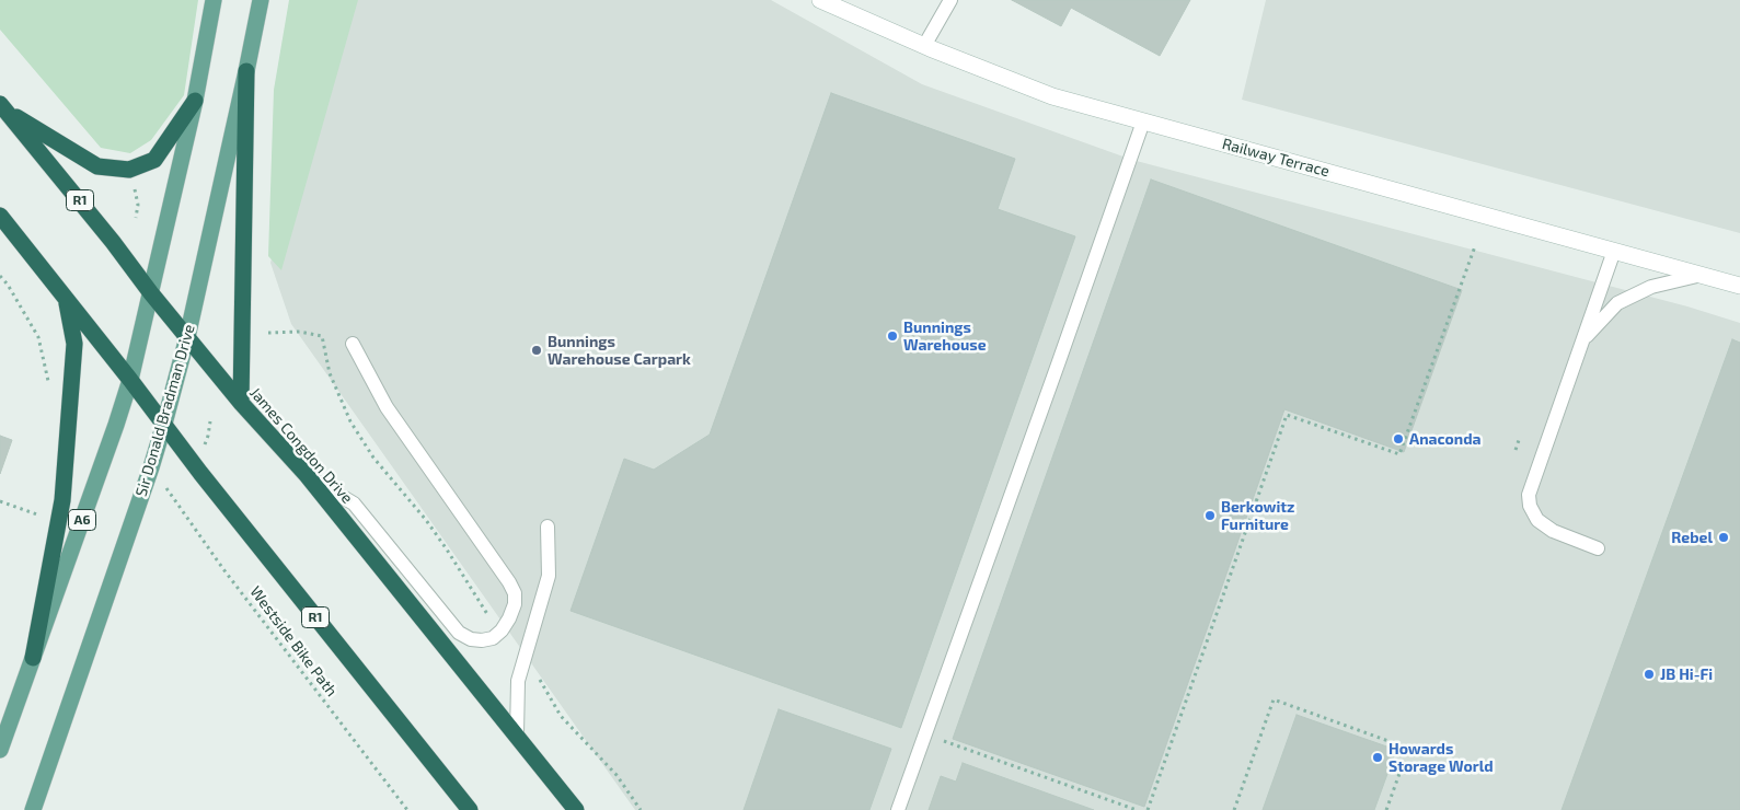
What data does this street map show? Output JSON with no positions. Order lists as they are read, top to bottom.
{
  "streets": {
    "highway": ["R1", "James Congdon Drive"],
    "main road": ["Railway Terrace", "Sir Donald Bradman Drive", "A6"],
    "path": ["Westside Bike Path"]
  },
  "crossings": [
    ["R1", "Sir Donald Bradman Drive"],
    ["R1", "A6"],
    ["Sir Donald Bradman Drive", "James Congdon Drive"]
  ],
  "places": [
    "Bunnings Warehouse",
    "Bunnings Warehouse Carpark",
    "Anaconda",
    "Berkowitz Furniture",
    "Rebel",
    "JB Hi-Fi",
    "Howards Storage World"
  ]
}
